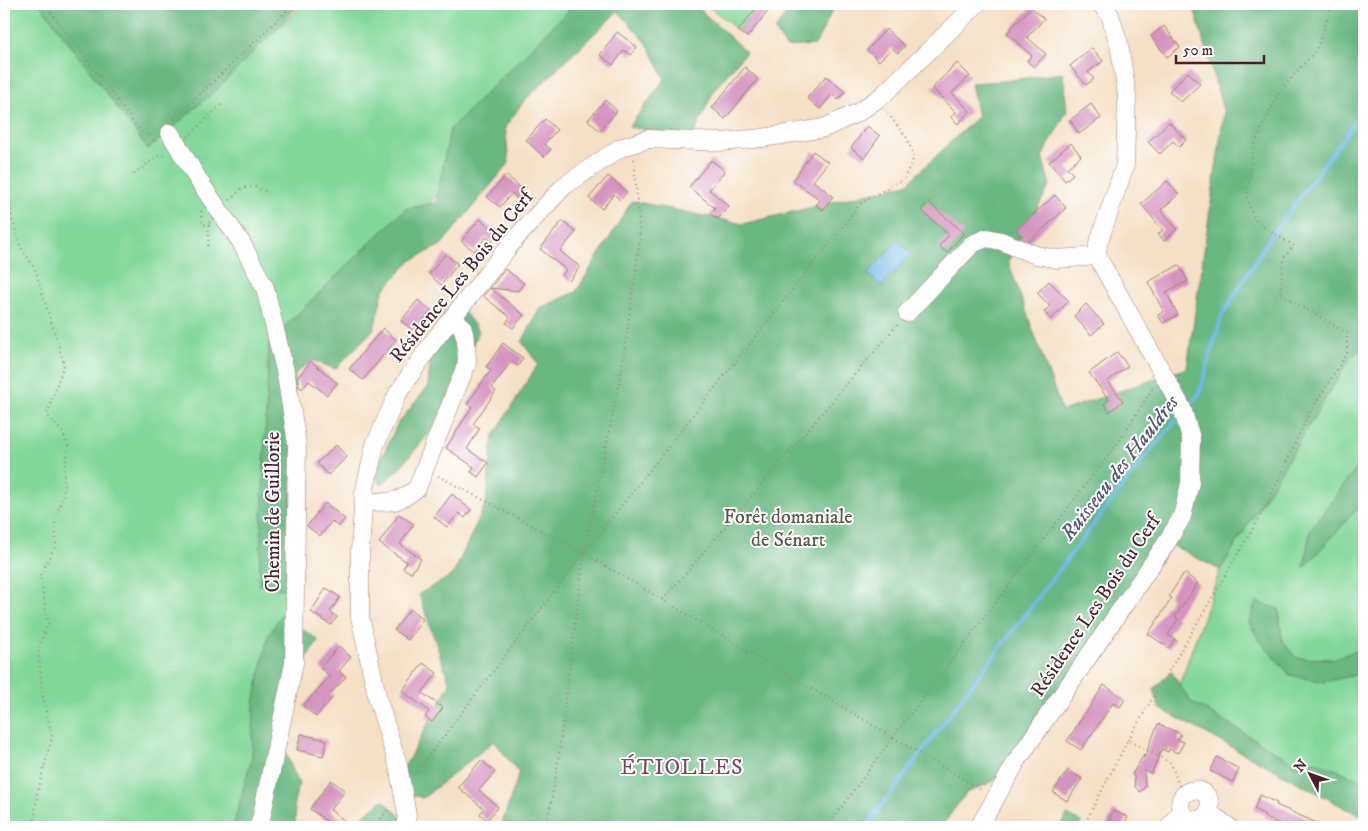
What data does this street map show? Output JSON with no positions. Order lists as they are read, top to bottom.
{
  "streets": {
    "street": ["Résidence Les Bois du Cerf", "Chemin de Guillorie"]
  },
  "districts": ["ÉTIOLLES"],
  "water": ["Ruisseau des Hauldres"],
  "parks": ["Forêt domaniale de Sénart"],
  "scale_bar": "50 m",
  "north": "top left"
}
